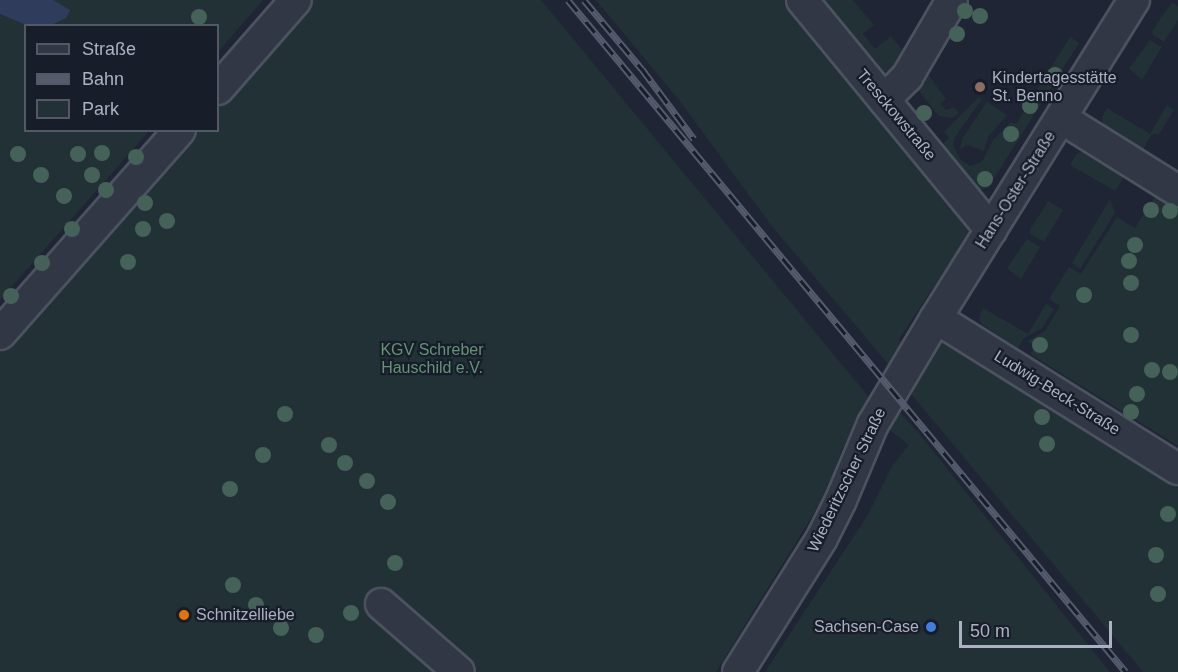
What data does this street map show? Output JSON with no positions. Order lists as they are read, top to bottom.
{
  "streets": {
    "street": [
      "Tresckowstraße",
      "Hans-Oster-Straße",
      "Ludwig-Beck-Straße",
      "Wiederitzscher Straße"
    ]
  },
  "crossings": [
    ["Tresckowstraße", "Hans-Oster-Straße"],
    ["Hans-Oster-Straße", "Ludwig-Beck-Straße"],
    ["Hans-Oster-Straße", "Wiederitzscher Straße"],
    ["Ludwig-Beck-Straße", "Wiederitzscher Straße"]
  ],
  "parks": ["KGV Schreber Hauschild e.V."],
  "places": ["Kindertagesstätte St. Benno", "Schnitzelliebe", "Sachsen-Case"],
  "legend": ["Straße", "Bahn", "Park"],
  "scale_bar": "50 m"
}
